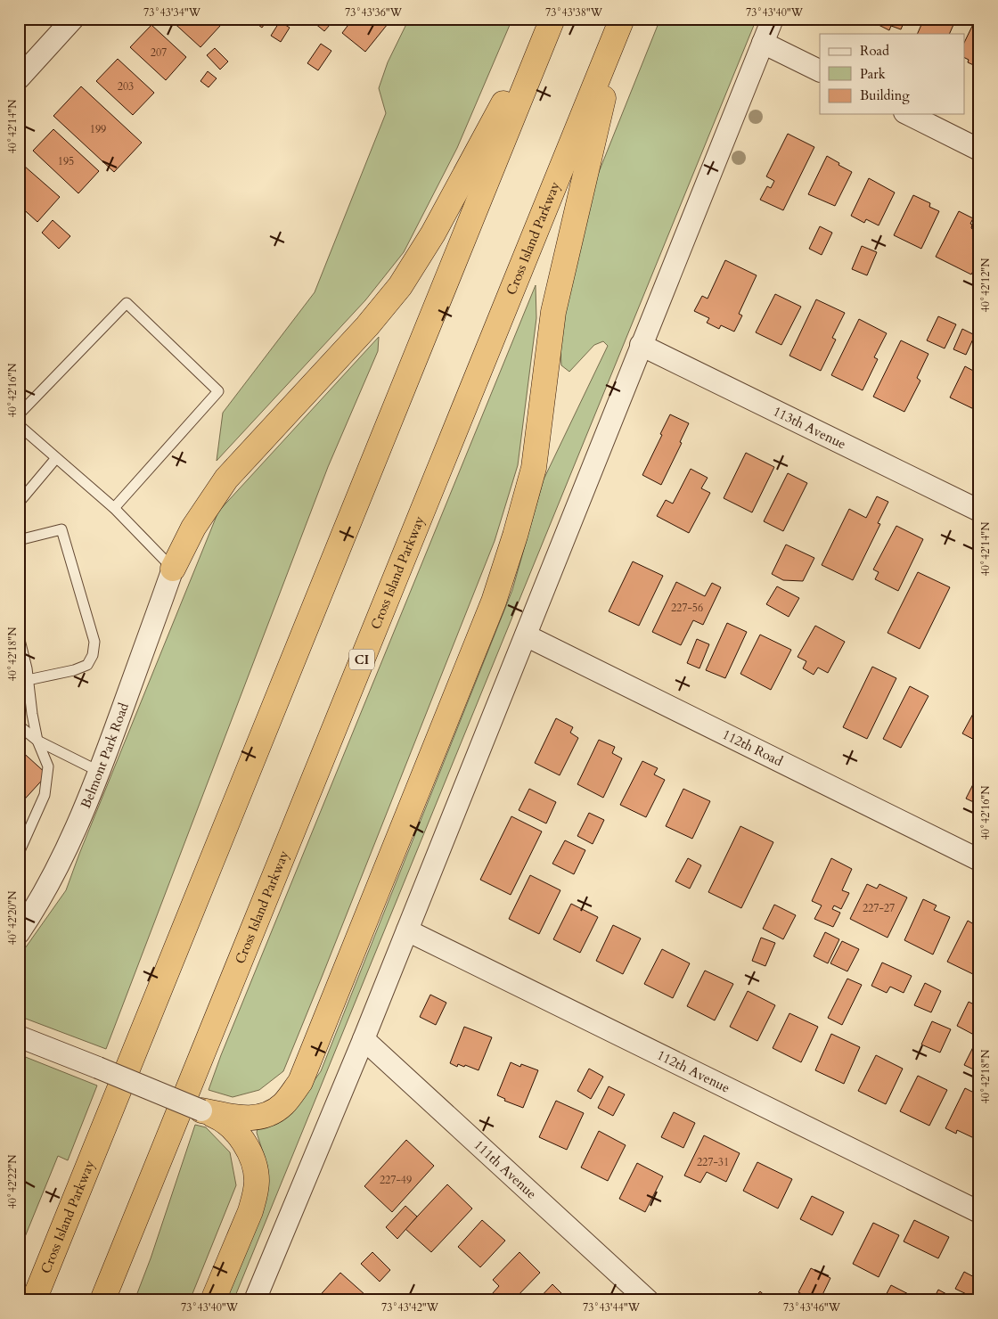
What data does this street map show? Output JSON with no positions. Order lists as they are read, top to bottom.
{
  "streets": {
    "highway": ["Cross Island Parkway", "CI"],
    "street": [
      "113th Avenue",
      "112th Road",
      "Belmont Park Road",
      "112th Avenue",
      "111th Avenue"
    ]
  },
  "house_numbers": [
    "207",
    "203",
    "199",
    "195",
    "227-56",
    "227-27",
    "227-31",
    "227-49"
  ],
  "legend": ["Road", "Park", "Building"],
  "coordinates": [
    "73°43'34\"W",
    "73°43'36\"W",
    "73°43'38\"W",
    "73°43'40\"W",
    "40°42'14\"N",
    "40°42'12\"N",
    "40°42'16\"N",
    "40°42'18\"N",
    "40°42'20\"N",
    "40°42'22\"N",
    "73°43'42\"W",
    "73°43'44\"W",
    "73°43'46\"W"
  ]
}
